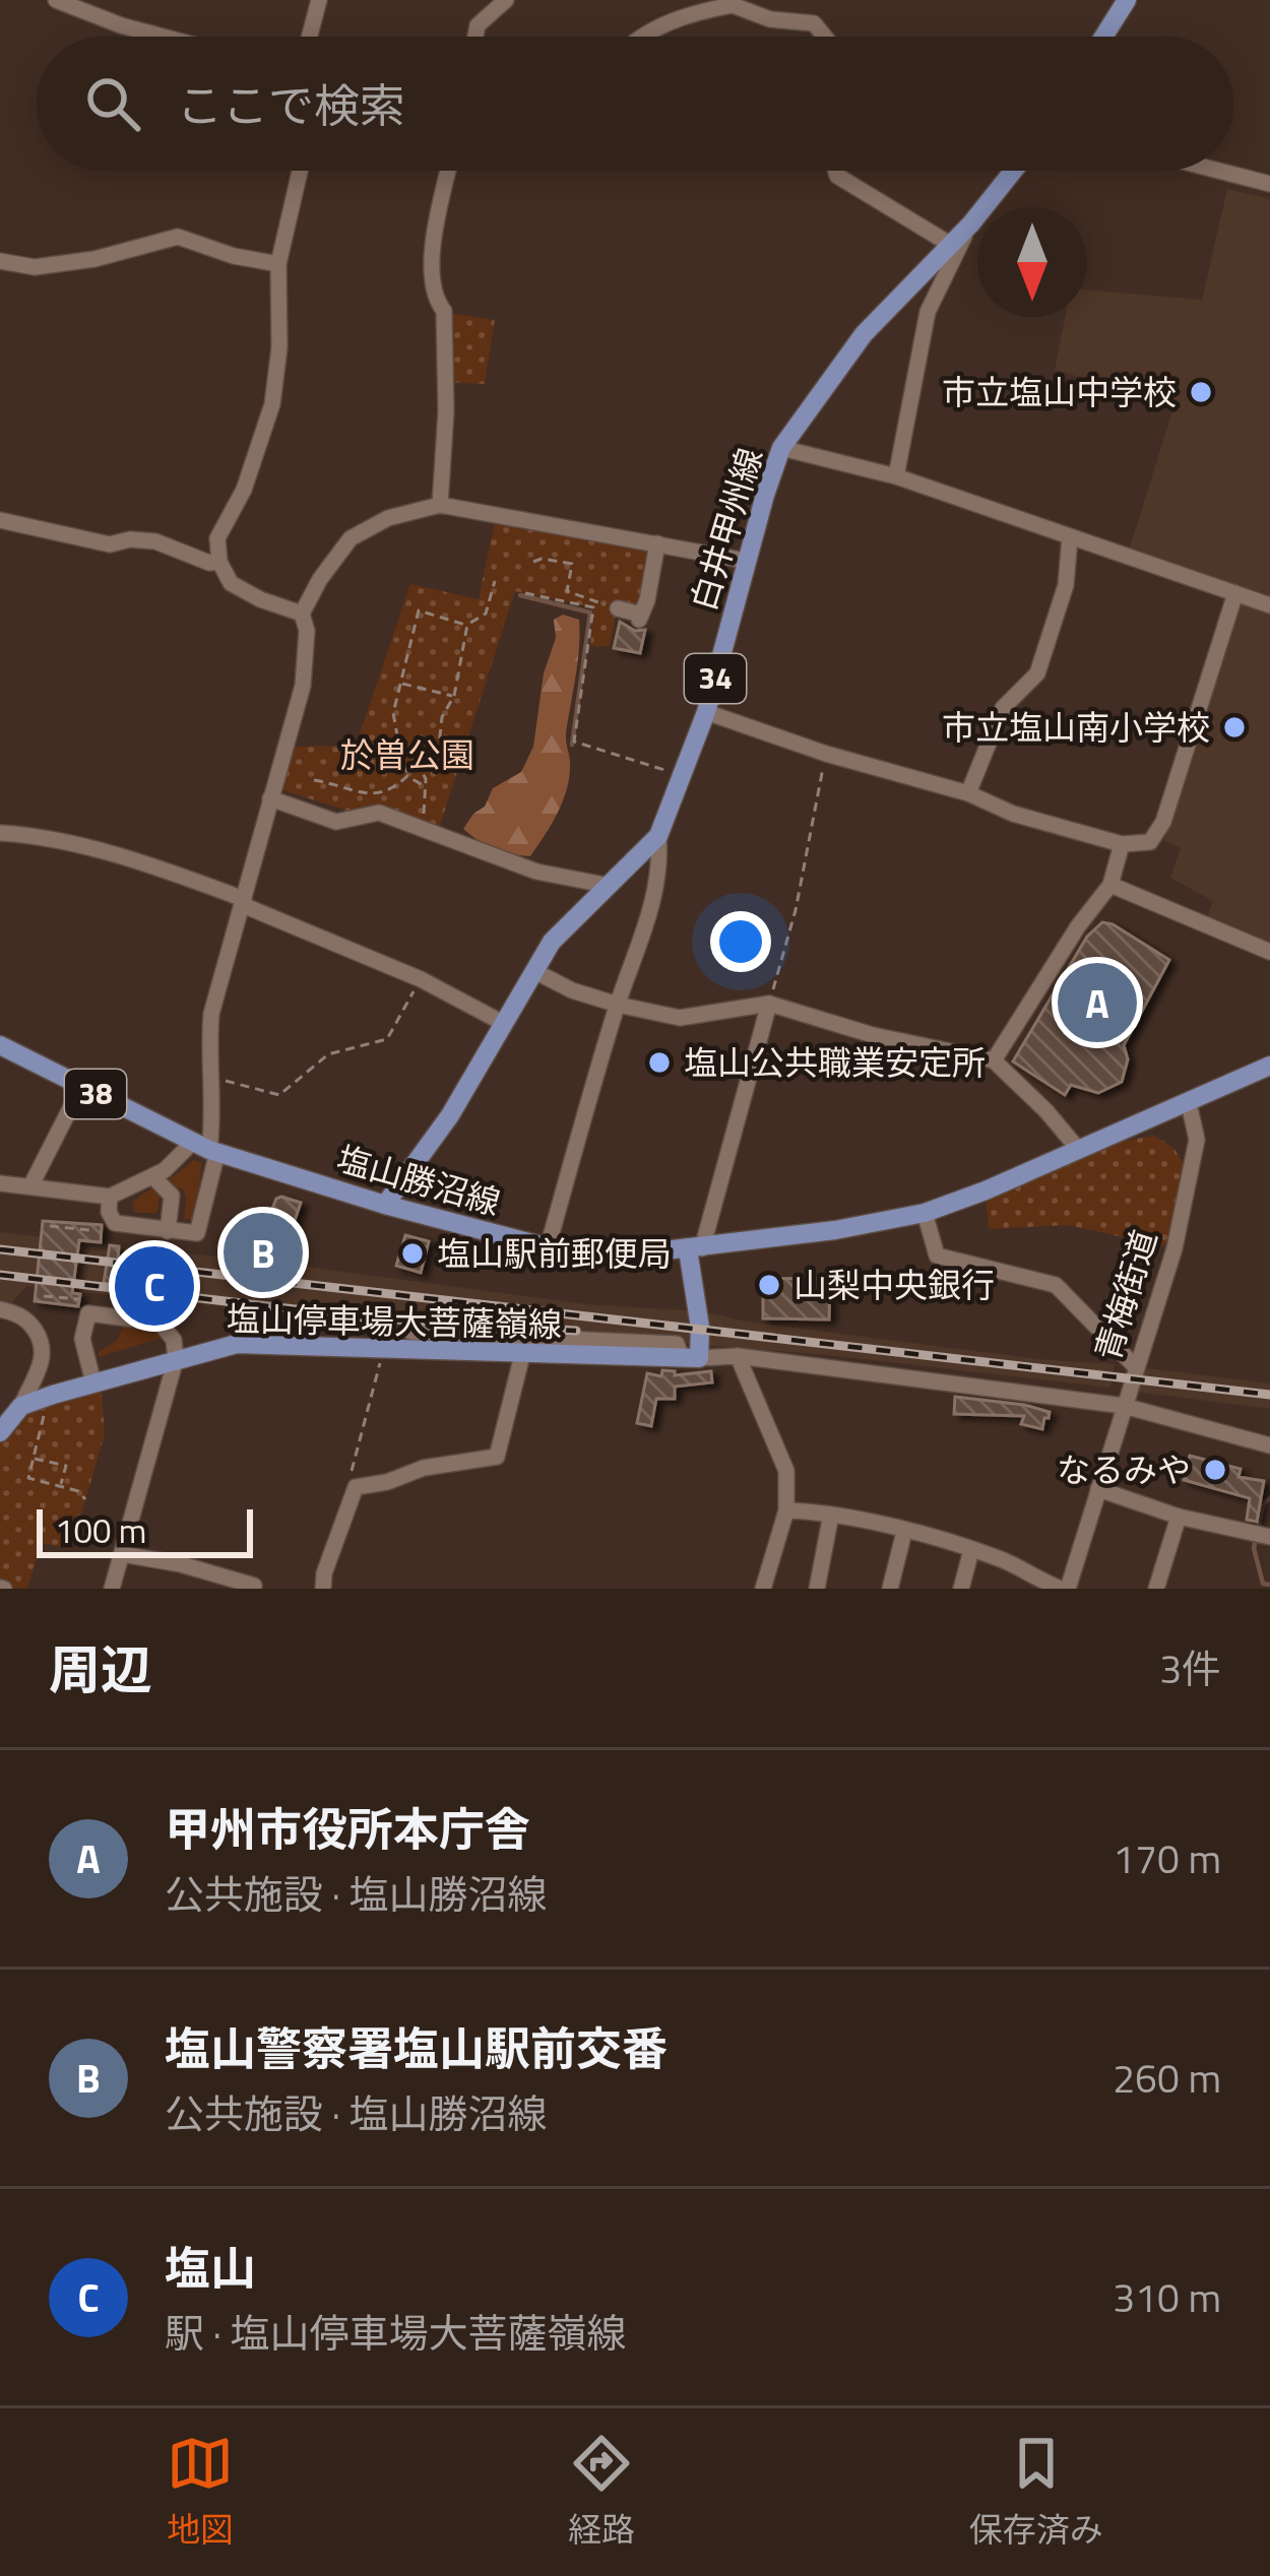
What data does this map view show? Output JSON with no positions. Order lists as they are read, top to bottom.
{
  "streets": {
    "main road": [
      "白井甲州線",
      "34",
      "38",
      "塩山勝沼線",
      "塩山停車場大菩薩嶺線"
    ],
    "street": ["青梅街道"]
  },
  "crossings": [
    ["白井甲州線", "塩山勝沼線"],
    ["38", "塩山勝沼線"],
    ["38", "青梅街道"],
    ["塩山勝沼線", "青梅街道"]
  ],
  "parks": ["於曽公園"],
  "places": [
    "市立塩山中学校",
    "市立塩山南小学校",
    "塩山公共職業安定所",
    "塩山駅前郵便局",
    "山梨中央銀行",
    "なるみや"
  ],
  "scale_bar": "100 m",
  "north": "bottom",
  "page": {
    "search": "ここで検索",
    "pins": ["A", "B", "C"],
    "scale": "100 m",
    "heading": ["周辺", "3件"],
    "list": [
      {
        "mark": "A",
        "name": "甲州市役所本庁舎",
        "note": "公共施設 · 塩山勝沼線",
        "value": "170 m"
      },
      {
        "mark": "B",
        "name": "塩山警察署塩山駅前交番",
        "note": "公共施設 · 塩山勝沼線",
        "value": "260 m"
      },
      {
        "mark": "C",
        "name": "塩山",
        "note": "駅 · 塩山停車場大菩薩嶺線",
        "value": "310 m"
      }
    ],
    "nav": ["地図", "経路", "保存済み"]
  }
}
